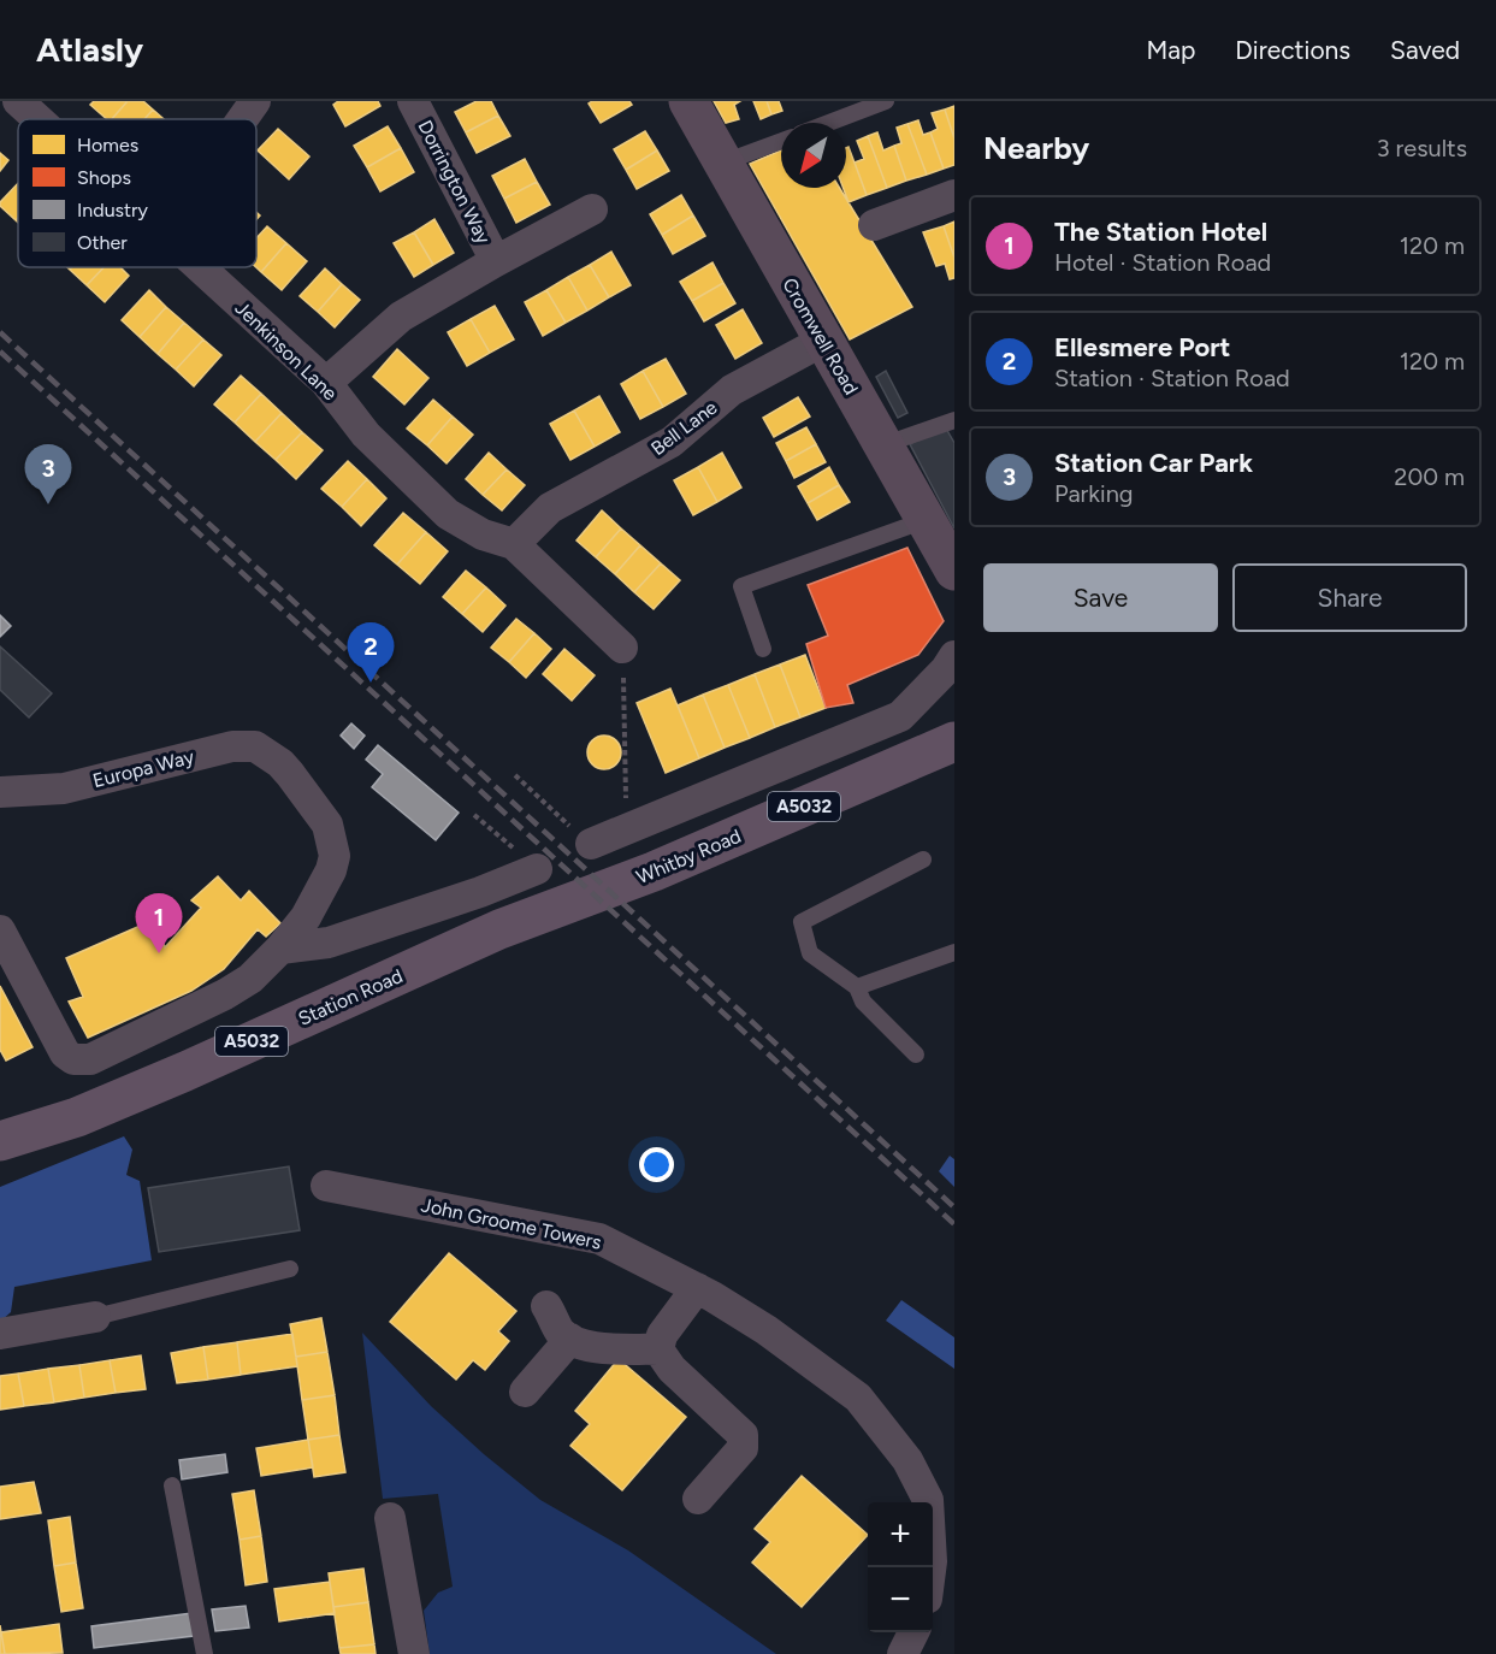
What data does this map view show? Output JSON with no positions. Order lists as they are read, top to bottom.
{
  "streets": {
    "main road": ["A5032", "Whitby Road", "Station Road"],
    "street": [
      "Dorrington Way",
      "Cromwell Road",
      "Jenkinson Lane",
      "Bell Lane",
      "Europa Way",
      "John Groome Towers"
    ]
  },
  "crossings": [
    ["Dorrington Way", "Jenkinson Lane"],
    ["Cromwell Road", "Bell Lane"],
    ["Jenkinson Lane", "Bell Lane"],
    ["Whitby Road", "Station Road"]
  ],
  "legend": [
    "Homes",
    "Shops",
    "Industry",
    "Other"
  ],
  "north": "bottom left",
  "page": {
    "header": "Atlasly",
    "nav": ["Map", "Directions", "Saved"],
    "heading": ["Nearby", "3 results"],
    "list": [
      {
        "mark": "1",
        "name": "The Station Hotel",
        "note": "Hotel · Station Road",
        "value": "120 m"
      },
      {
        "mark": "2",
        "name": "Ellesmere Port",
        "note": "Station · Station Road",
        "value": "120 m"
      },
      {
        "mark": "3",
        "name": "Station Car Park",
        "note": "Parking",
        "value": "200 m"
      }
    ],
    "pins": ["3", "2", "1"],
    "buttons": ["Save", "Share"],
    "map_buttons": ["+", "−"]
  }
}
